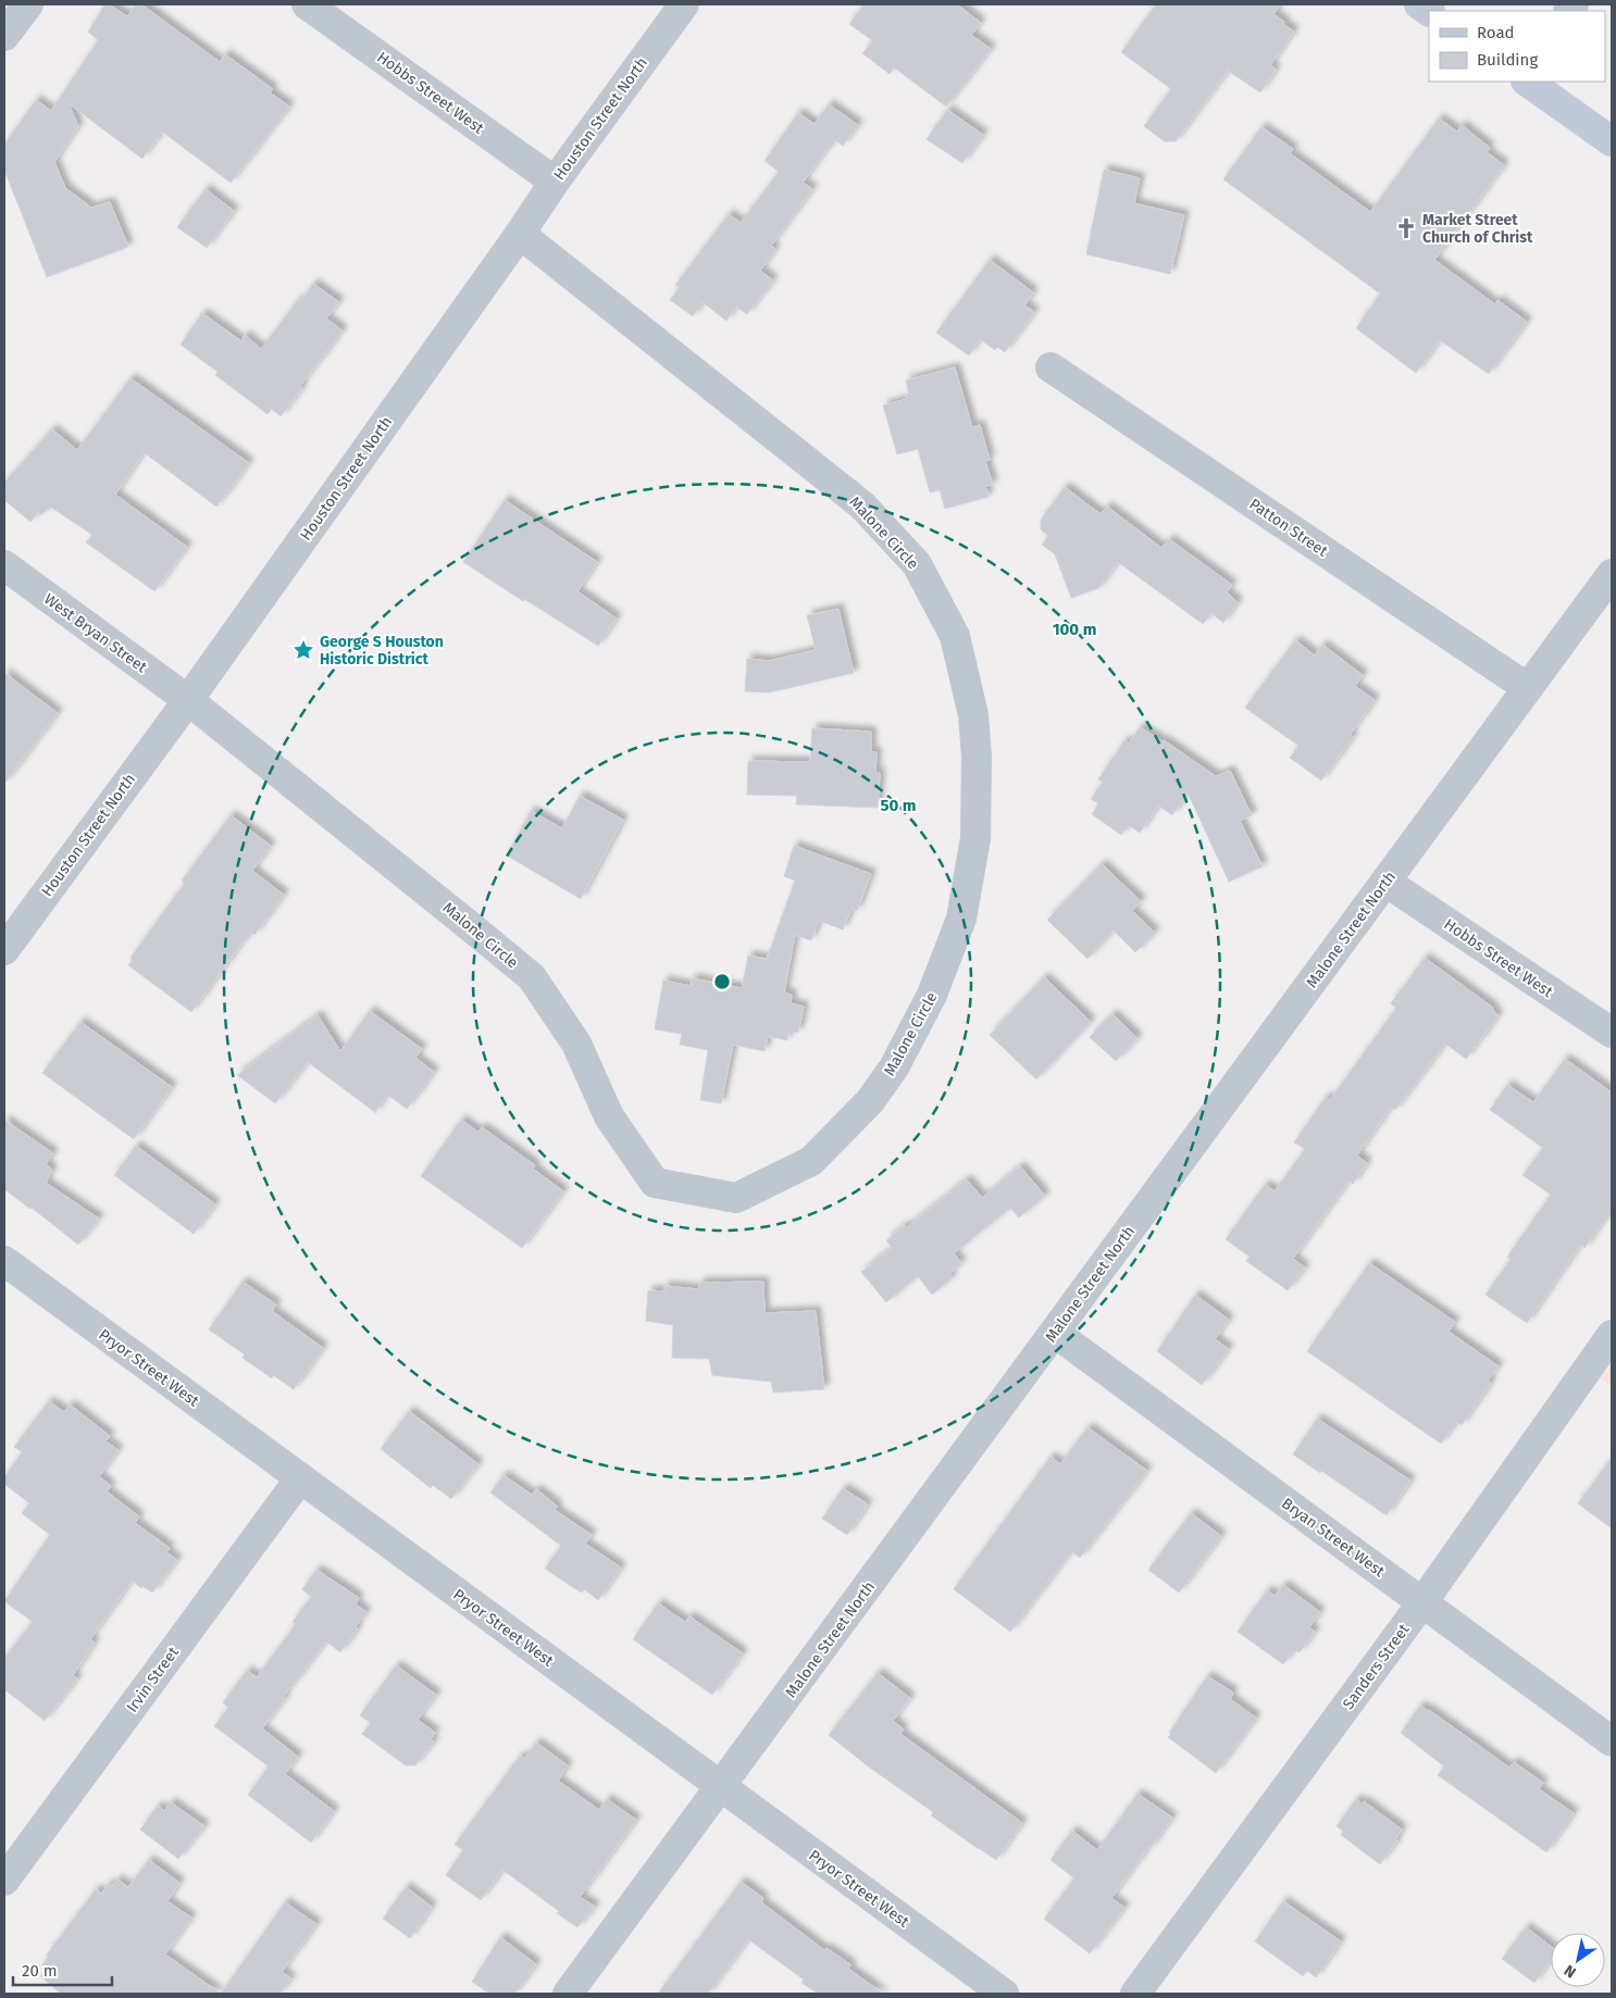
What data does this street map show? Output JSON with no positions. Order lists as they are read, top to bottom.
{
  "streets": {
    "street": [
      "Hobbs Street West",
      "Houston Street North",
      "Patton Street",
      "Malone Circle",
      "West Bryan Street",
      "Malone Street North",
      "Pryor Street West",
      "Bryan Street West",
      "Sanders Street",
      "Irvin Street"
    ]
  },
  "crossings": [
    ["Hobbs Street West", "Houston Street North"],
    ["Hobbs Street West", "Malone Street North"],
    ["Houston Street North", "Malone Circle"],
    ["Houston Street North", "West Bryan Street"],
    ["Patton Street", "Malone Street North"],
    ["Malone Circle", "West Bryan Street"],
    ["Malone Street North", "Pryor Street West"],
    ["Malone Street North", "Bryan Street West"],
    ["Pryor Street West", "Irvin Street"],
    ["Bryan Street West", "Sanders Street"]
  ],
  "places": {
    "church": ["Market Street Church of Christ"],
    "place": ["George S Houston Historic District"]
  },
  "legend": ["Road", "Building"],
  "scale_bar": "20 m",
  "north": "bottom left",
  "rings": ["100 m", "50 m"]
}
